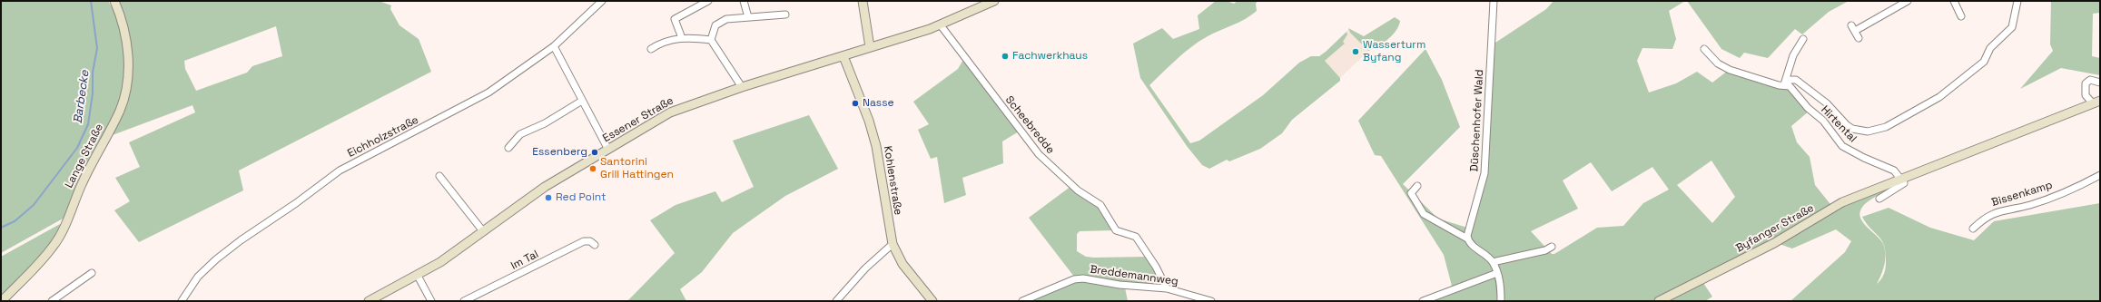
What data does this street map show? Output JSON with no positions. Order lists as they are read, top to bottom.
{
  "streets": {
    "street": [
      "Essener Straße",
      "Düschenhofer Wald",
      "Hirtental",
      "Scheebredde",
      "Eichholzstraße",
      "Lange Straße",
      "Kohlenstraße",
      "Bissenkamp",
      "Byfanger Straße",
      "Im Tal",
      "Breddemannweg"
    ]
  },
  "crossings": [
    ["Essener Straße", "Scheebredde"],
    ["Essener Straße", "Kohlenstraße"],
    ["Hirtental", "Byfanger Straße"],
    ["Scheebredde", "Breddemannweg"]
  ],
  "water": ["Barbecke"],
  "places": [
    "Wasserturm Byfang",
    "Fachwerkhaus",
    "Nasse",
    "Essenberg",
    "Santorini Grill Hattingen",
    "Red Point"
  ]
}
